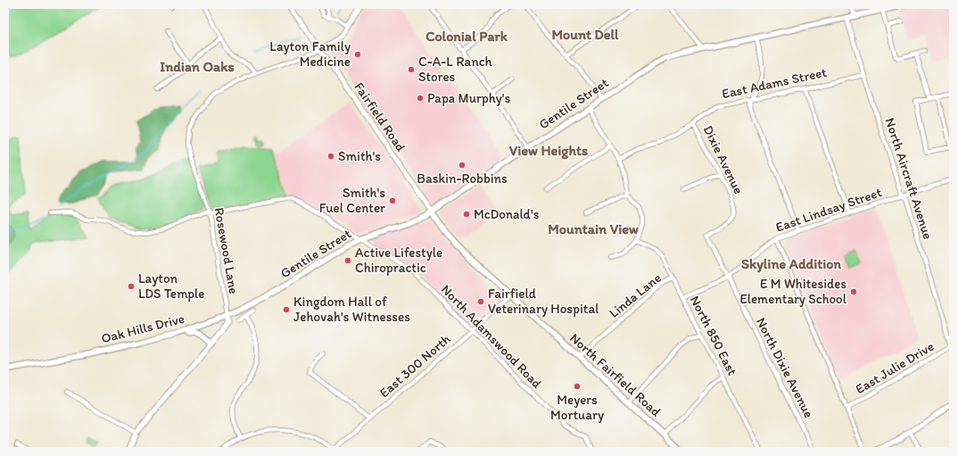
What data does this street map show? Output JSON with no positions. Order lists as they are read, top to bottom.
{
  "streets": {
    "main road": [
      "Gentile Street",
      "Fairfield Road",
      "Oak Hills Drive",
      "North Fairfield Road"
    ],
    "street": [
      "East Adams Street",
      "Dixie Avenue",
      "North Aircraft Avenue",
      "East Lindsay Street",
      "Rosewood Lane",
      "Linda Lane",
      "North 850 East",
      "North Adamswood Road",
      "East 300 North",
      "North Dixie Avenue",
      "East Julie Drive"
    ]
  },
  "crossings": [
    ["East Adams Street", "Dixie Avenue"],
    ["East Adams Street", "North Aircraft Avenue"],
    ["Gentile Street", "Fairfield Road"],
    ["Gentile Street", "North Aircraft Avenue"],
    ["Gentile Street", "Oak Hills Drive"],
    ["Gentile Street", "North Adamswood Road"],
    ["Fairfield Road", "North Fairfield Road"],
    ["Dixie Avenue", "North Dixie Avenue"],
    ["North Aircraft Avenue", "East Lindsay Street"],
    ["North Aircraft Avenue", "East Julie Drive"],
    ["East Lindsay Street", "North 850 East"],
    ["East Lindsay Street", "North Dixie Avenue"],
    ["Rosewood Lane", "Oak Hills Drive"],
    ["Rosewood Lane", "North Adamswood Road"],
    ["Linda Lane", "North 850 East"],
    ["Linda Lane", "North Fairfield Road"],
    ["North Adamswood Road", "East 300 North"],
    ["East 300 North", "North Fairfield Road"]
  ],
  "districts": [
    "Mount Dell",
    "Colonial Park",
    "Indian Oaks",
    "View Heights",
    "Mountain View",
    "Skyline Addition"
  ],
  "places": [
    "Layton Family Medicine",
    "C-A-L Ranch Stores",
    "Papa Murphy's",
    "Smith's",
    "Baskin-Robbins",
    "Smith's Fuel Center",
    "McDonald's",
    "Active Lifestyle Chiropractic",
    "Layton LDS Temple",
    "E M Whitesides Elementary School",
    "Fairfield Veterinary Hospital",
    "Kingdom Hall of Jehovah's Witnesses",
    "Meyers Mortuary"
  ]
}
